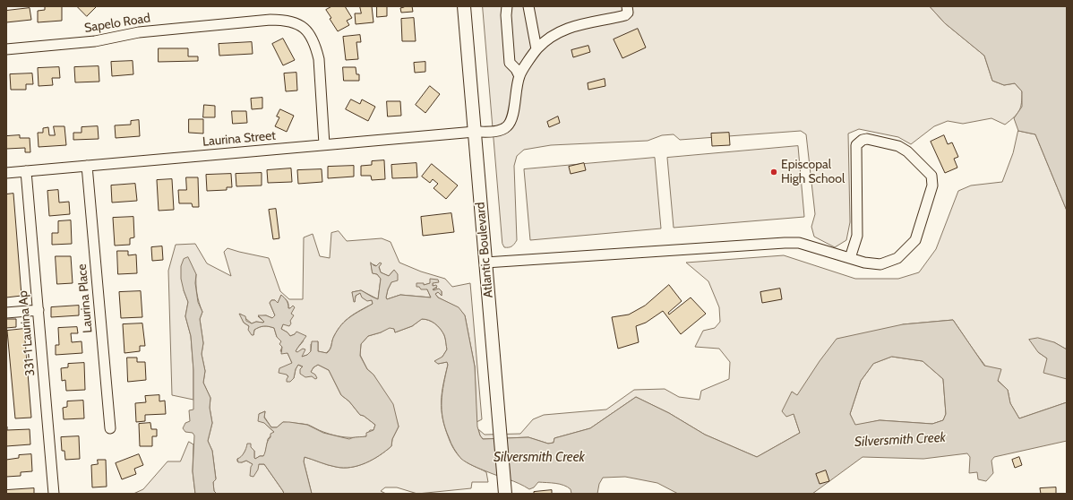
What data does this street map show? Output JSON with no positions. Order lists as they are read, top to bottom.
{
  "streets": {
    "main road": ["Atlantic Boulevard"],
    "street": [
      "Sapelo Road",
      "Laurina Street",
      "Laurina Place",
      "331-1 Laurina Ap"
    ]
  },
  "crossings": [
    ["Sapelo Road", "Laurina Street"],
    ["Laurina Street", "Atlantic Boulevard"],
    ["Laurina Street", "Laurina Place"],
    ["Laurina Street", "331-1 Laurina Ap"]
  ],
  "water": ["Silversmith Creek"],
  "places": ["Episcopal High School"]
}
